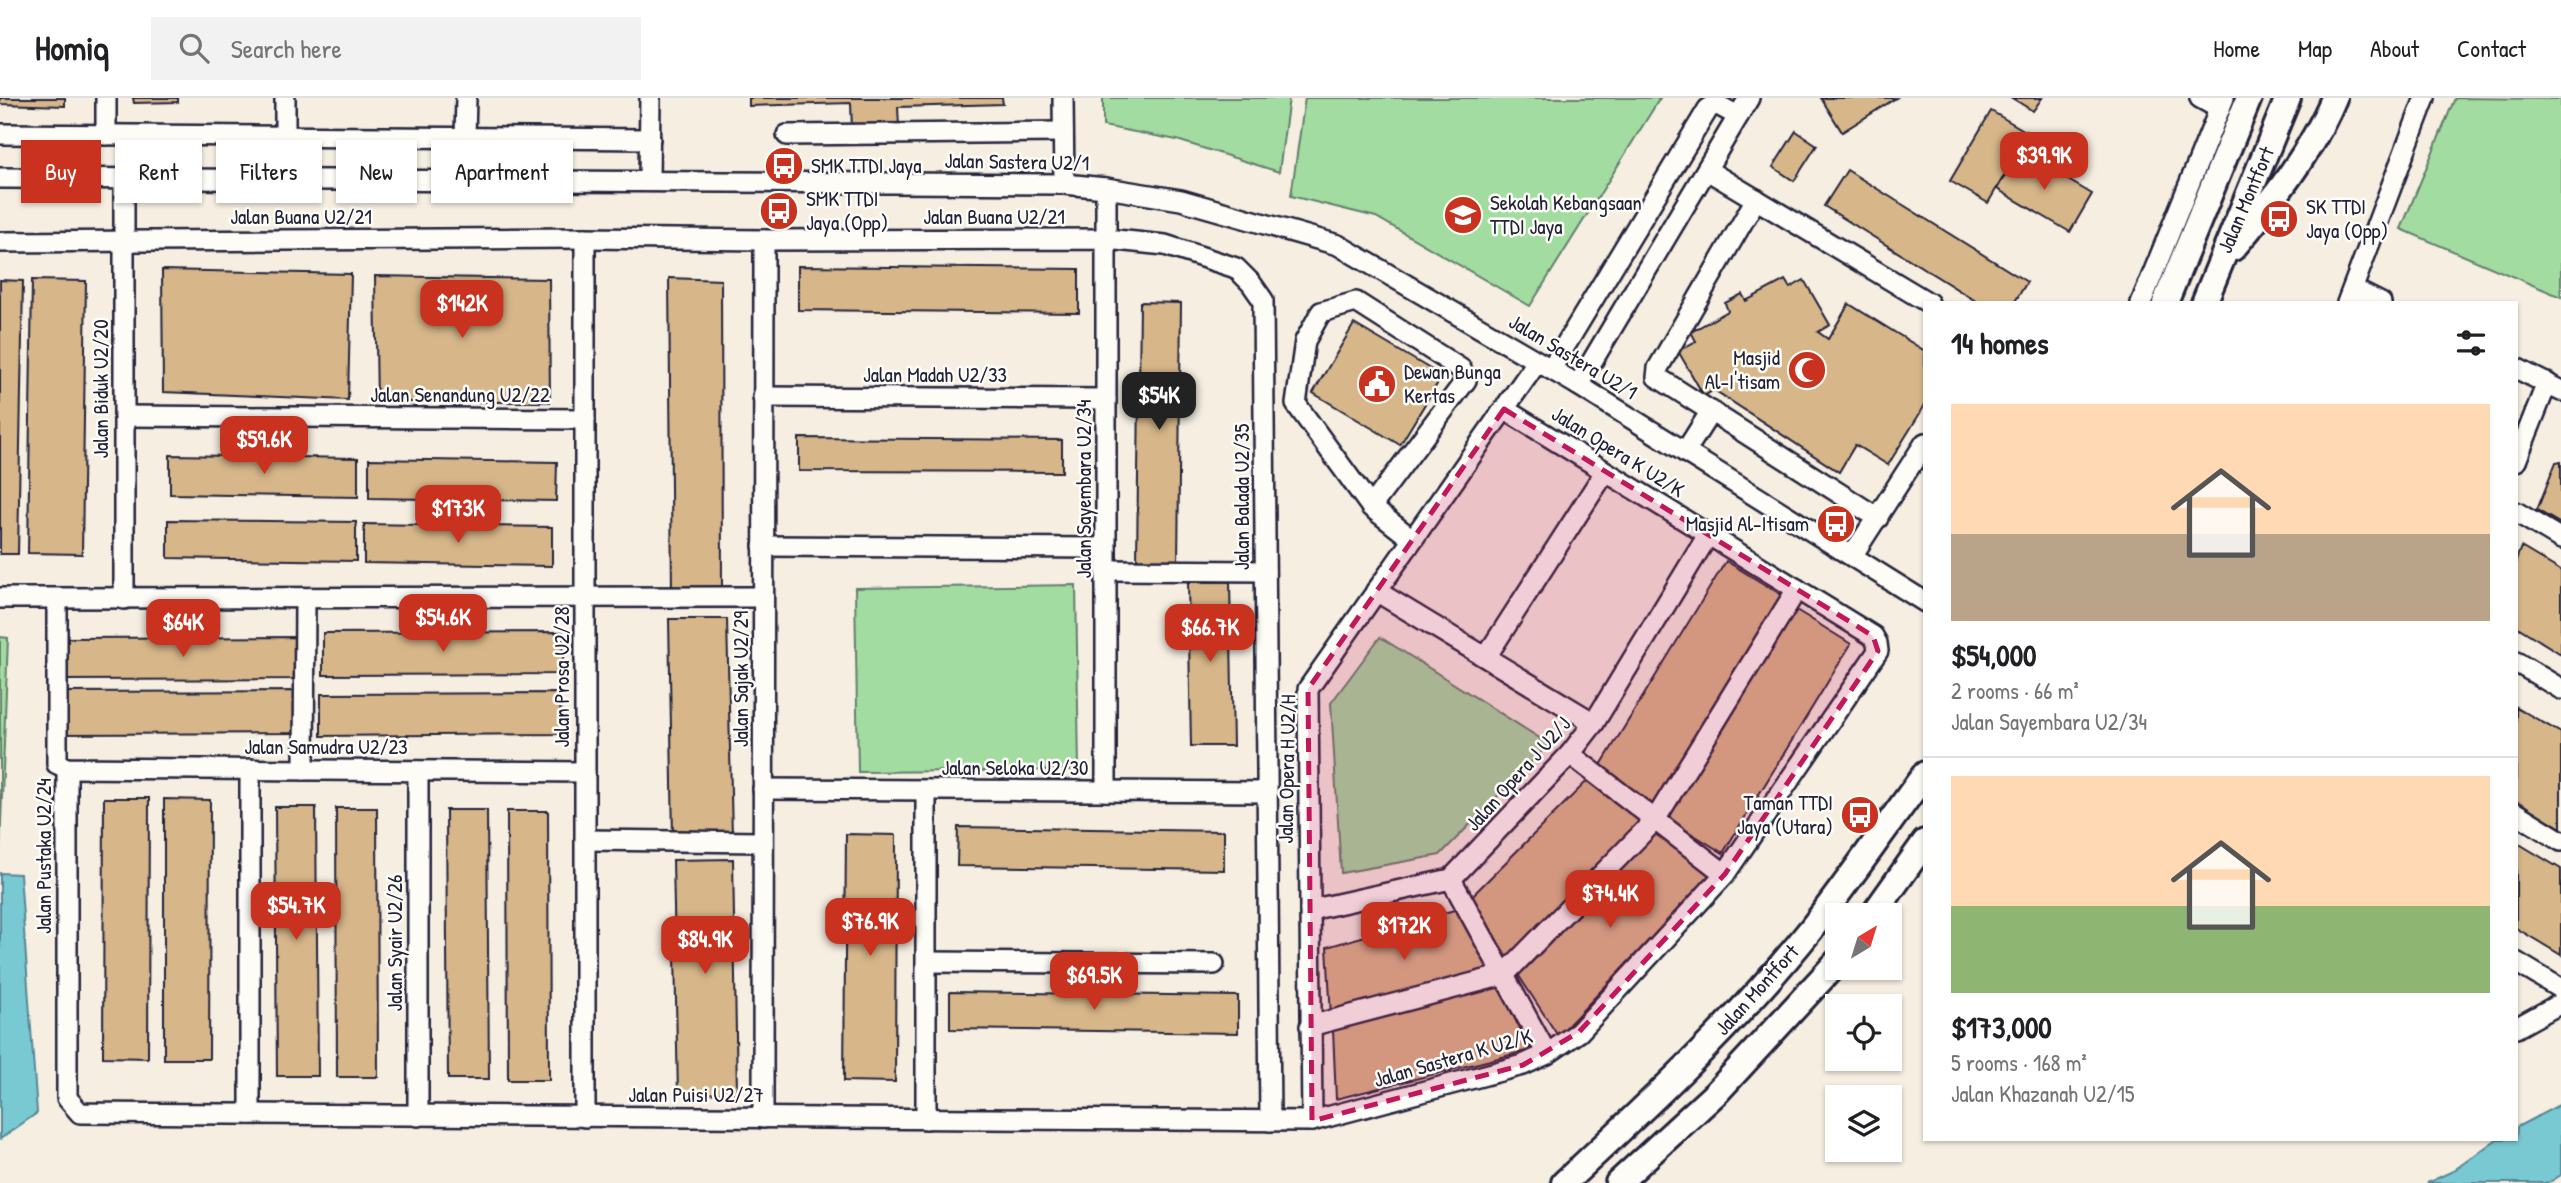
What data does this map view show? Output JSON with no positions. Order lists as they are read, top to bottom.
{
  "streets": {
    "main road": ["Jalan Montfort"],
    "street": [
      "Jalan Sastera U2/1",
      "Jalan Buana U2/21",
      "Jalan Madah U2/33",
      "Jalan Biduk U2/20",
      "Jalan Senandung U2/22",
      "Jalan Opera K U2/K",
      "Jalan Sayembara U2/34",
      "Jalan Balada U2/35",
      "Jalan Prosa U2/28",
      "Jalan Sajak U2/29",
      "Jalan Samudra U2/23",
      "Jalan Seloka U2/30",
      "Jalan Opera H U2/H",
      "Jalan Opera J U2/J",
      "Jalan Pustaka U2/24",
      "Jalan Syair U2/26",
      "Jalan Sastera K U2/K",
      "Jalan Puisi U2/27"
    ]
  },
  "crossings": [
    ["Jalan Sastera U2/1", "Jalan Sayembara U2/34"],
    ["Jalan Sastera U2/1", "Jalan Opera H U2/H"],
    ["Jalan Buana U2/21", "Jalan Biduk U2/20"],
    ["Jalan Buana U2/21", "Jalan Sayembara U2/34"],
    ["Jalan Buana U2/21", "Jalan Balada U2/35"],
    ["Jalan Buana U2/21", "Jalan Prosa U2/28"],
    ["Jalan Buana U2/21", "Jalan Sajak U2/29"],
    ["Jalan Madah U2/33", "Jalan Sayembara U2/34"],
    ["Jalan Madah U2/33", "Jalan Sajak U2/29"],
    ["Jalan Biduk U2/20", "Jalan Senandung U2/22"],
    ["Jalan Senandung U2/22", "Jalan Prosa U2/28"],
    ["Jalan Opera K U2/K", "Jalan Opera H U2/H"],
    ["Jalan Opera K U2/K", "Jalan Opera J U2/J"],
    ["Jalan Opera K U2/K", "Jalan Sastera K U2/K"],
    ["Jalan Sayembara U2/34", "Jalan Balada U2/35"],
    ["Jalan Sayembara U2/34", "Jalan Seloka U2/30"],
    ["Jalan Balada U2/35", "Jalan Seloka U2/30"],
    ["Jalan Balada U2/35", "Jalan Puisi U2/27"],
    ["Jalan Prosa U2/28", "Jalan Samudra U2/23"],
    ["Jalan Prosa U2/28", "Jalan Puisi U2/27"],
    ["Jalan Sajak U2/29", "Jalan Seloka U2/30"],
    ["Jalan Sajak U2/29", "Jalan Puisi U2/27"],
    ["Jalan Samudra U2/23", "Jalan Pustaka U2/24"],
    ["Jalan Samudra U2/23", "Jalan Syair U2/26"],
    ["Jalan Opera H U2/H", "Jalan Sastera K U2/K"],
    ["Jalan Opera H U2/H", "Jalan Puisi U2/27"],
    ["Jalan Opera J U2/J", "Jalan Sastera K U2/K"],
    ["Jalan Pustaka U2/24", "Jalan Puisi U2/27"],
    ["Jalan Syair U2/26", "Jalan Puisi U2/27"],
    ["Jalan Sastera K U2/K", "Jalan Puisi U2/27"]
  ],
  "places": {
    "bus stop": [
      "SMK TTDI Jaya",
      "SMK TTDI Jaya (Opp)",
      "SK TTDI Jaya (Opp)",
      "Masjid Al-Itisam",
      "Taman TTDI Jaya (Utara)"
    ],
    "school or university": ["Sekolah Kebangsaan TTDI Jaya"],
    "mosque": ["Masjid Al-I'tisam"],
    "public building": ["Dewan Bunga Kertas"]
  },
  "north": "top right",
  "page": {
    "header": "Homiq",
    "search": "Search here",
    "nav": [
      "Home",
      "Map",
      "About",
      "Contact"
    ],
    "price": [
      "$39.9K",
      "$142K",
      "$54K",
      "$59.6K",
      "$173K",
      "$54.6K",
      "$64K",
      "$66.7K",
      "$74.4K",
      "$54.7K",
      "$76.9K",
      "$172K",
      "$84.9K",
      "$69.5K"
    ],
    "chip": [
      "Buy",
      "Rent",
      "Filters",
      "New",
      "Apartment"
    ],
    "heading": "14 homes",
    "list": [
      {
        "name": "$54,000",
        "note": "2 rooms · 66 m² · Jalan Sayembara U2/34"
      },
      {
        "name": "$173,000",
        "note": "5 rooms · 168 m² · Jalan Khazanah U2/15"
      }
    ]
  }
}
